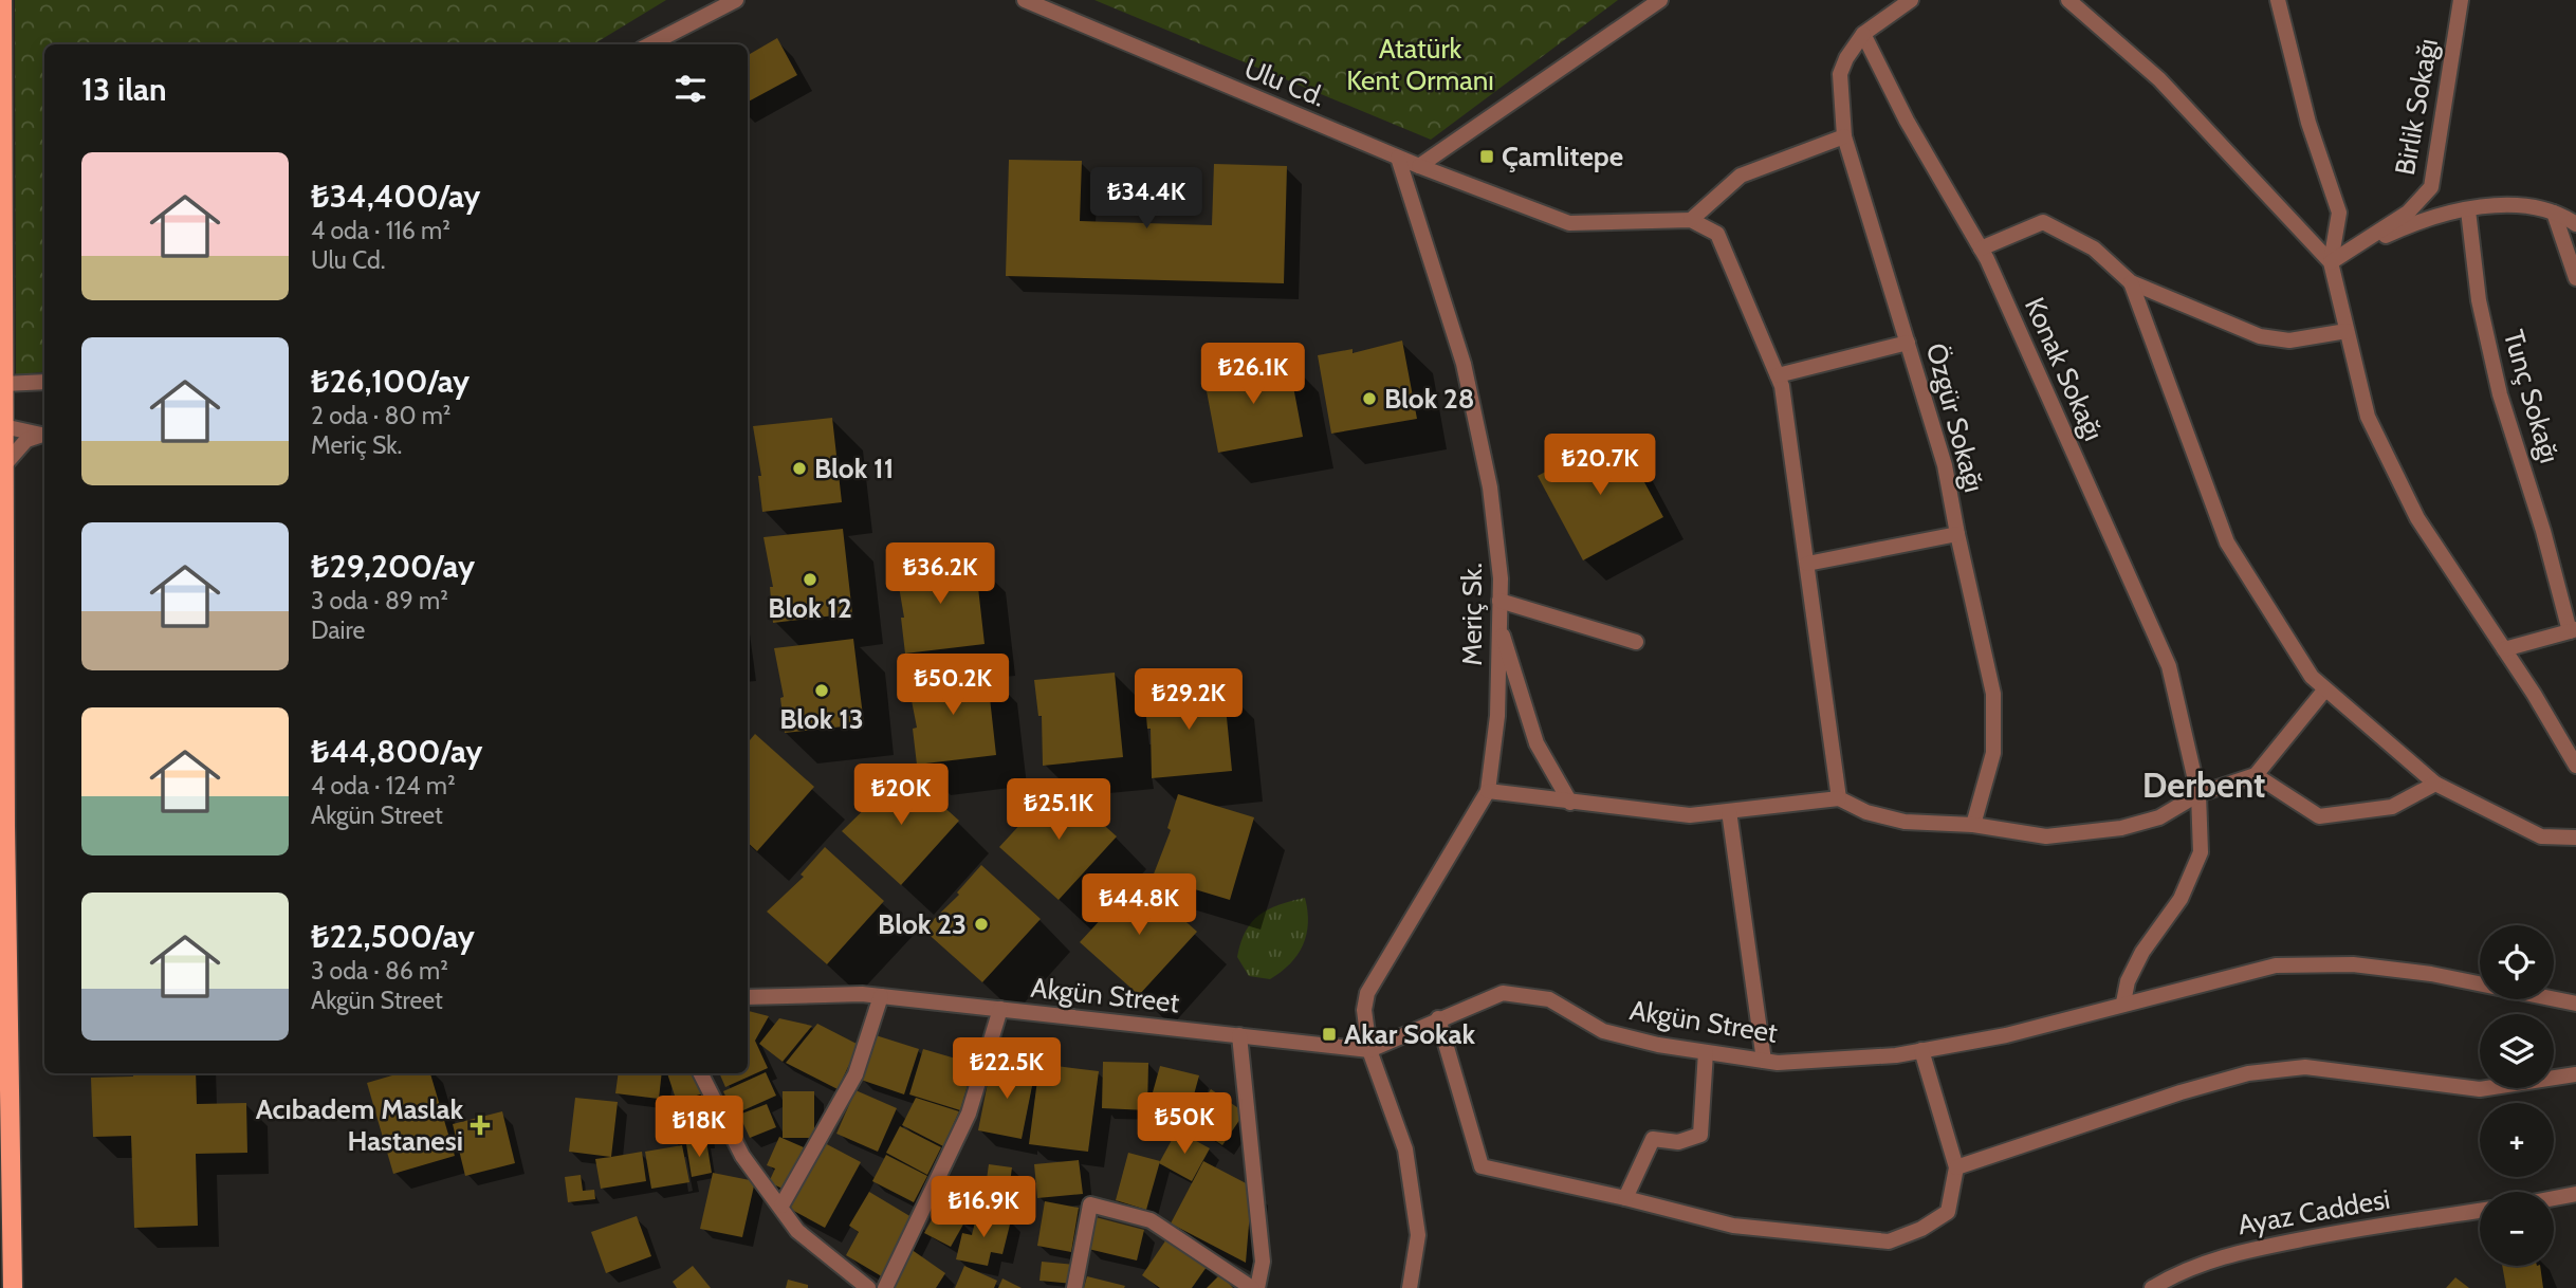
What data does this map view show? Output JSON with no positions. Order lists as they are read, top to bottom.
{
  "streets": {
    "street": [
      "Ulu Cd.",
      "Birlik Sokağı",
      "Konak Sokağı",
      "Tunç Sokağı",
      "Özgür Sokağı",
      "Meriç Sk.",
      "Akgün Street",
      "Ayaz Caddesi"
    ]
  },
  "crossings": [
    ["Ulu Cd.", "Meriç Sk."],
    ["Konak Sokağı", "Özgür Sokağı"],
    ["Konak Sokağı", "Akgün Street"],
    ["Meriç Sk.", "Akgün Street"]
  ],
  "districts": ["Derbent"],
  "parks": ["Atatürk Kent Ormanı"],
  "places": {
    "transit": ["Çamlitepe", "Akar Sokak"],
    "other": [
      "Blok 28",
      "Blok 11",
      "Blok 12",
      "Blok 13",
      "Blok 23"
    ],
    "health": ["Acıbadem Maslak Hastanesi"]
  },
  "page": {
    "heading": "13 ilan",
    "list": [
      {
        "name": "₺34,400/ay",
        "note": "4 oda · 116 m² · Ulu Cd."
      },
      {
        "name": "₺26,100/ay",
        "note": "2 oda · 80 m² · Meriç Sk."
      },
      {
        "name": "₺29,200/ay",
        "note": "3 oda · 89 m² · Daire"
      },
      {
        "name": "₺44,800/ay",
        "note": "4 oda · 124 m² · Akgün Street"
      },
      {
        "name": "₺22,500/ay",
        "note": "3 oda · 86 m² · Akgün Street"
      }
    ],
    "price": [
      "₺34.4K",
      "₺26.1K",
      "₺20.7K",
      "₺36.2K",
      "₺50.2K",
      "₺29.2K",
      "₺20K",
      "₺25.1K",
      "₺44.8K",
      "₺22.5K",
      "₺50K",
      "₺18K",
      "₺16.9K"
    ],
    "map_buttons": ["+", "−"]
  }
}
